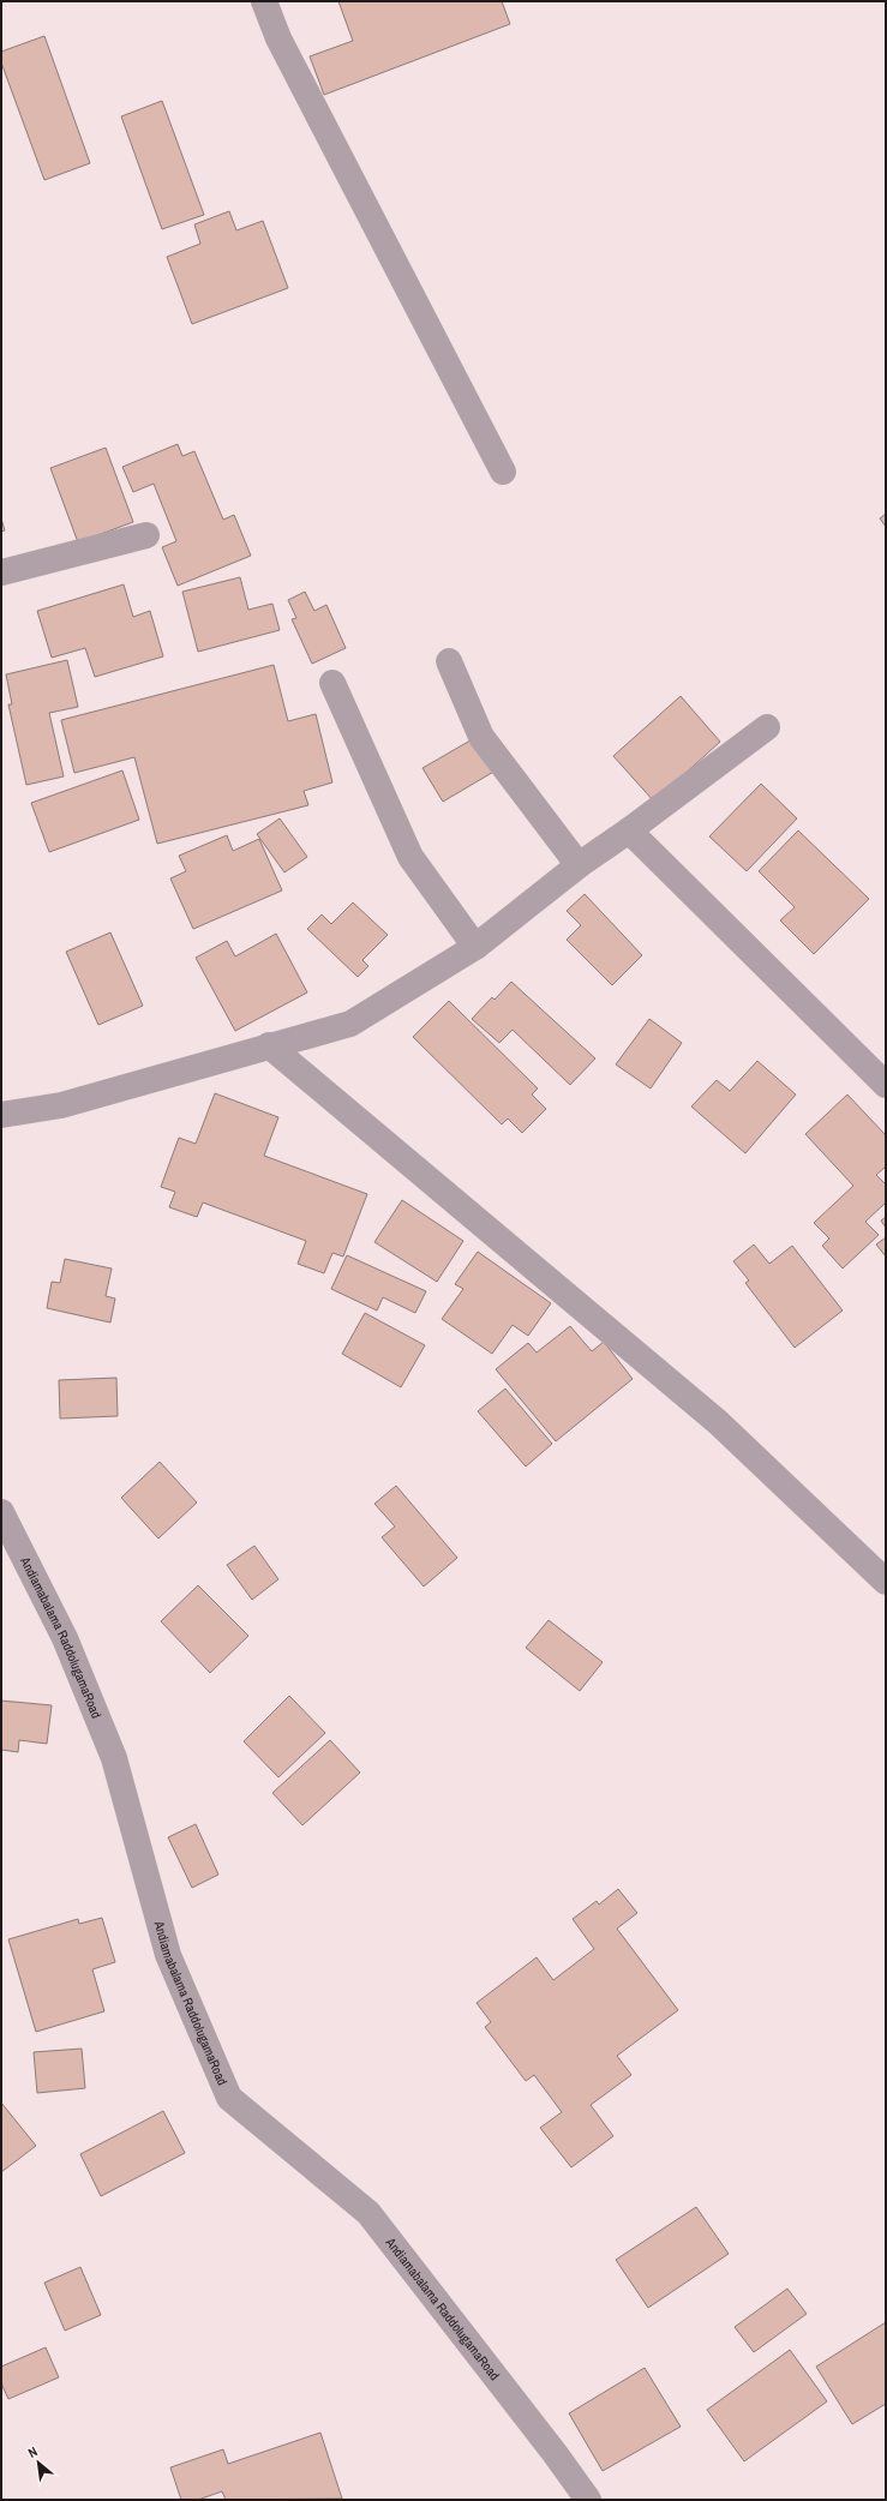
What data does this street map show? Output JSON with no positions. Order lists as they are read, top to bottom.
{
  "streets": {
    "street": ["Andiamabalama RaddolugamaRoad"]
  },
  "north": "top left"
}
